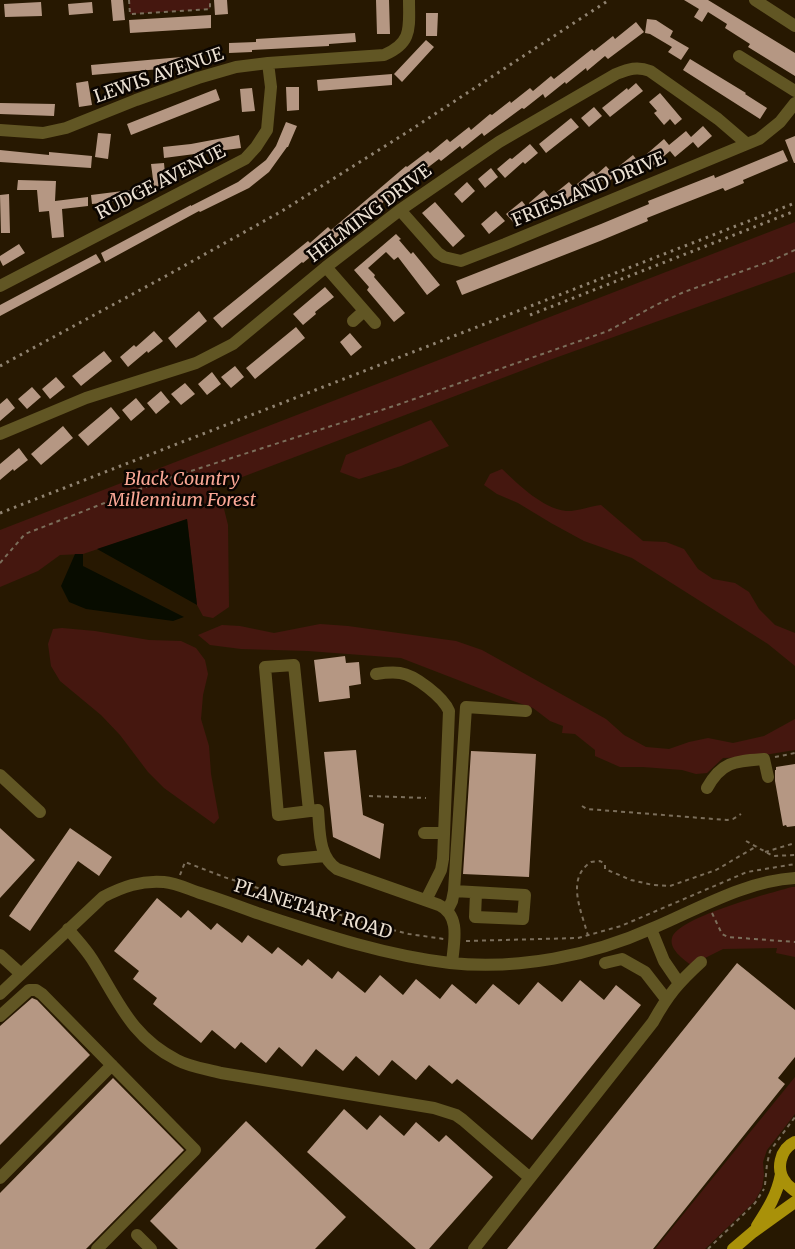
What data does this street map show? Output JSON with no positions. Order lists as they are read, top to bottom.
{
  "streets": {
    "street": [
      "LEWIS AVENUE",
      "RUDGE AVENUE",
      "FRIESLAND DRIVE",
      "HELMING DRIVE",
      "PLANETARY ROAD"
    ]
  },
  "crossings": [
    ["LEWIS AVENUE", "RUDGE AVENUE"],
    ["FRIESLAND DRIVE", "HELMING DRIVE"]
  ],
  "parks": ["Black Country Millennium Forest"]
}
